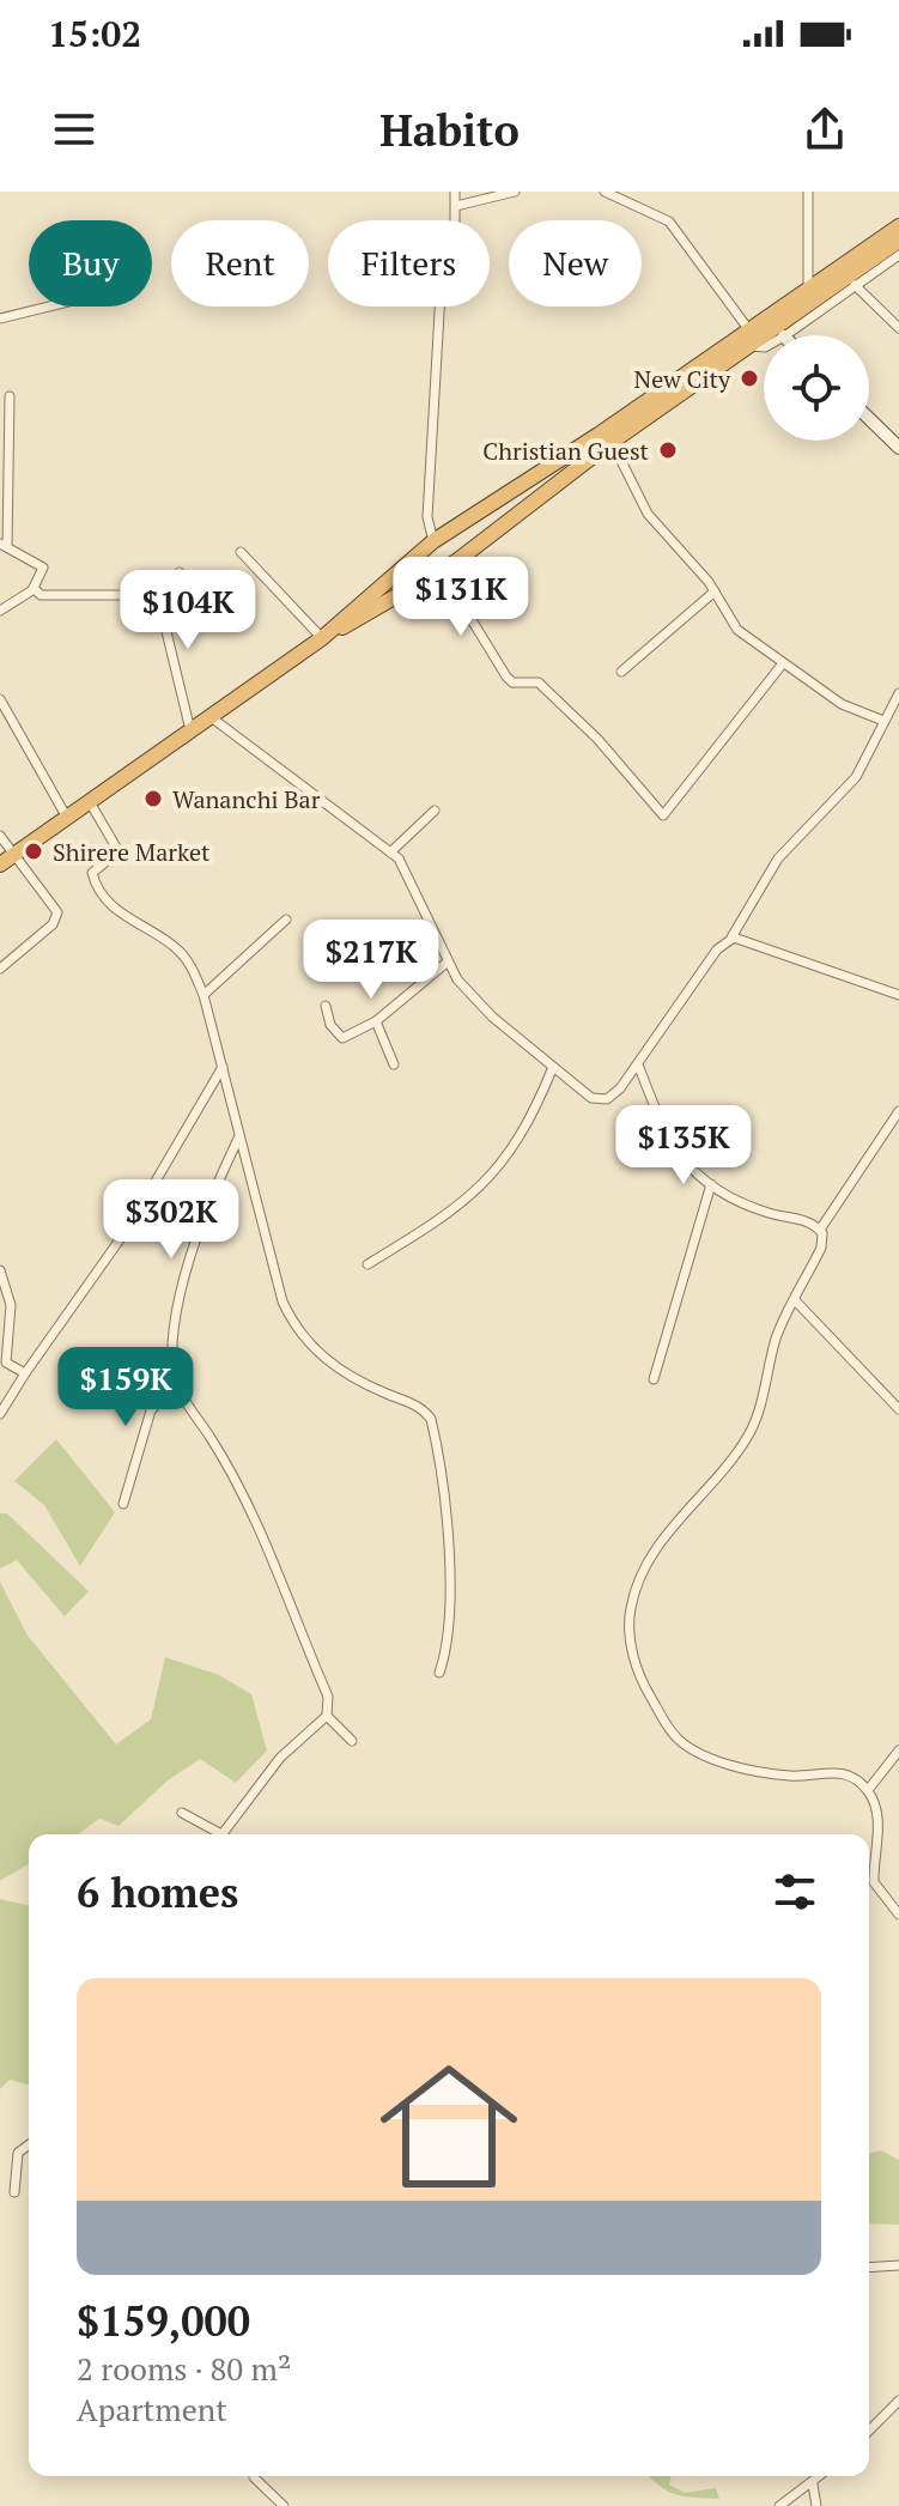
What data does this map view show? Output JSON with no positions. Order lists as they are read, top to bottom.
{
  "places": [
    "New City",
    "Christian Guest",
    "Wananchi Bar",
    "Shirere Market"
  ],
  "page": {
    "status": "15:02",
    "header": "Habito",
    "chip": [
      "Buy",
      "Rent",
      "Filters",
      "New"
    ],
    "price": [
      "$131K",
      "$104K",
      "$217K",
      "$135K",
      "$302K",
      "$159K"
    ],
    "heading": "6 homes",
    "list": [
      {
        "name": "$159,000",
        "note": "2 rooms · 80 m² · Apartment"
      }
    ]
  }
}
